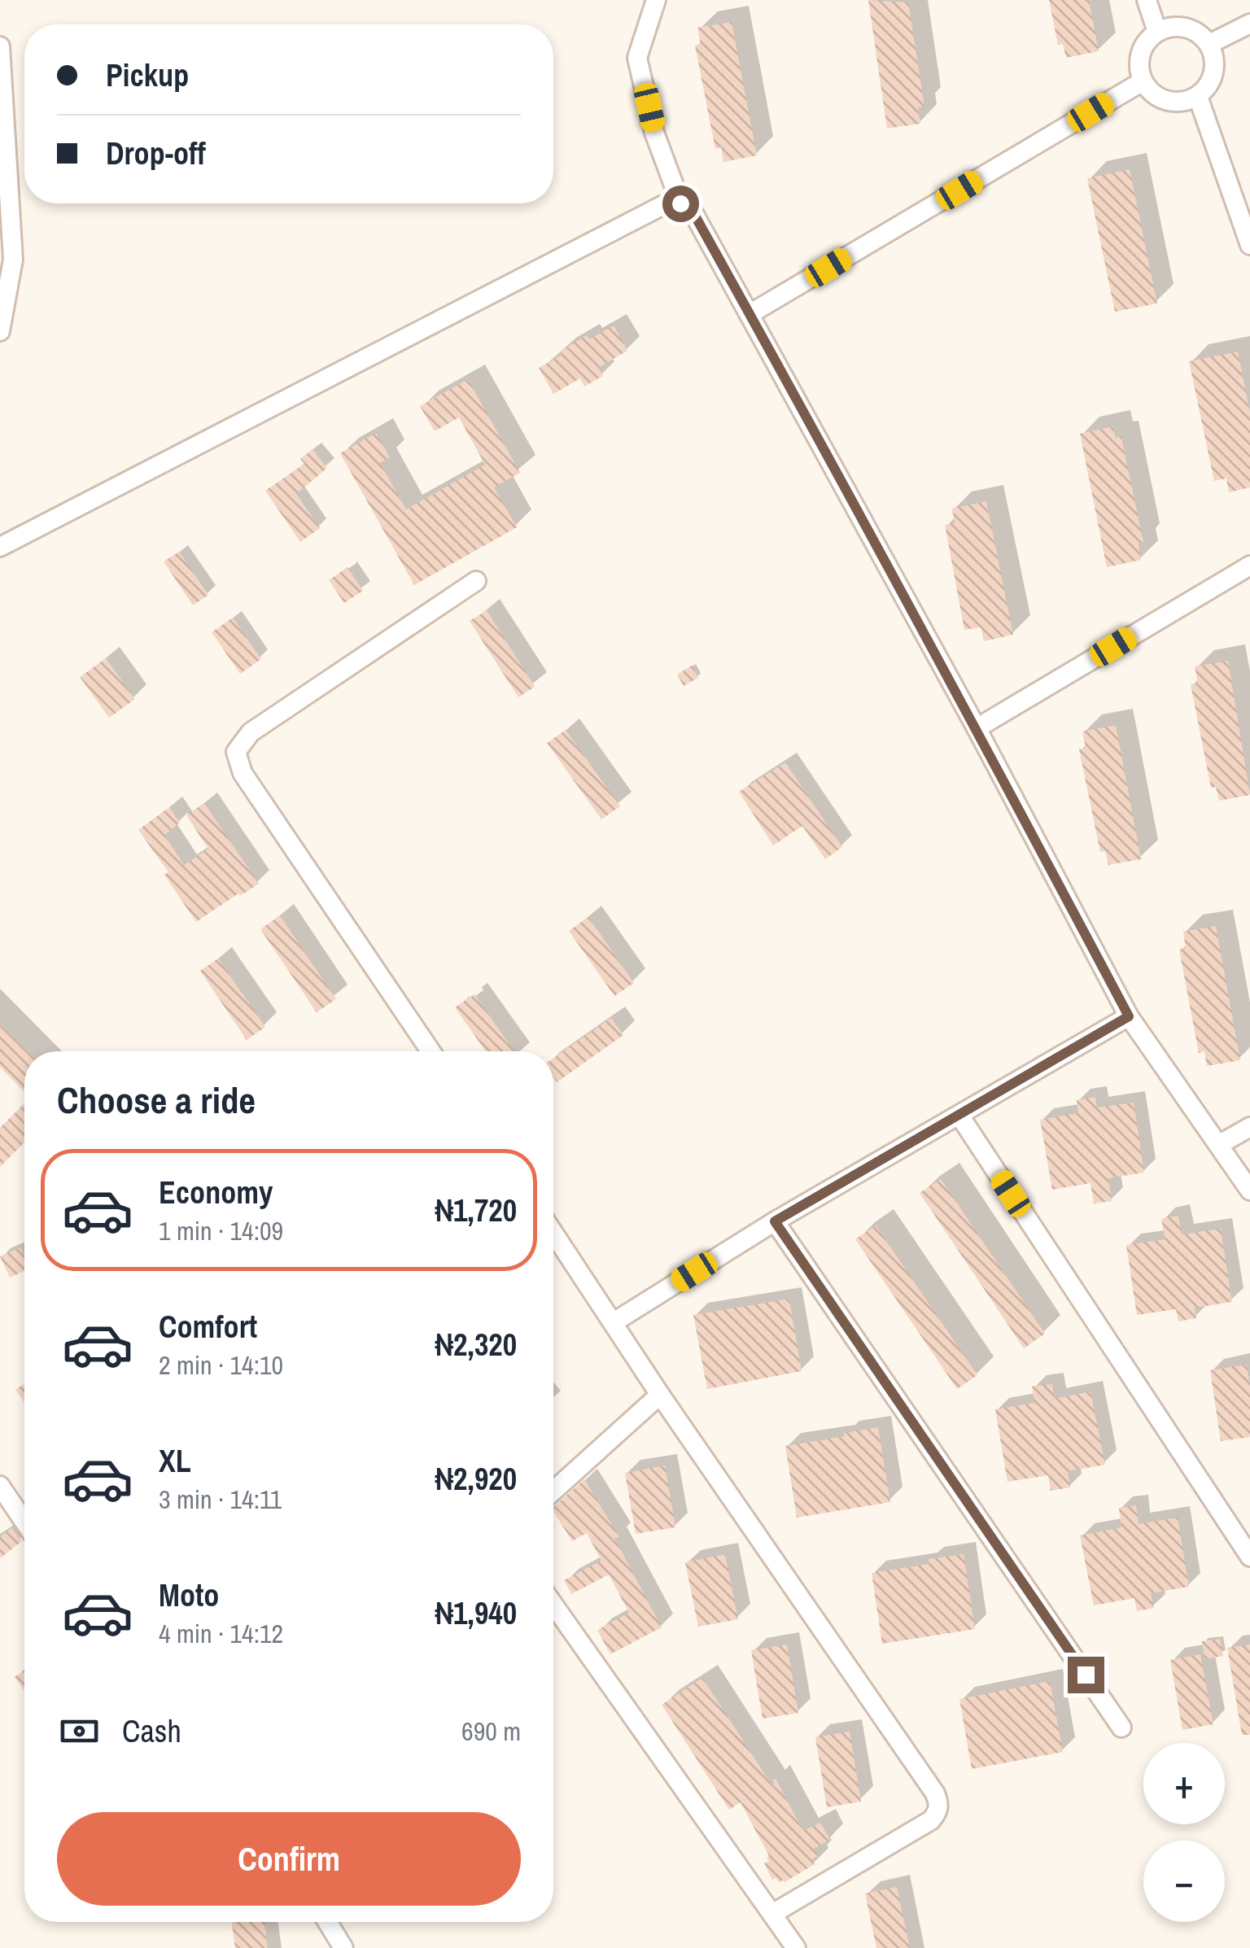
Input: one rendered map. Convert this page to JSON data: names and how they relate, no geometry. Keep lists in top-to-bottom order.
{
  "page": {
    "banner": ["Pickup", "Drop-off"],
    "heading": "Choose a ride",
    "list": [
      {
        "name": "Economy",
        "note": "1 min · 14:09",
        "value": "₦1,720"
      },
      {
        "name": "Comfort",
        "note": "2 min · 14:10",
        "value": "₦2,320"
      },
      {
        "name": "XL",
        "note": "3 min · 14:11",
        "value": "₦2,920"
      },
      {
        "name": "Moto",
        "note": "4 min · 14:12",
        "value": "₦1,940"
      }
    ],
    "pay": ["Cash", "690 m"],
    "map_buttons": ["+", "−"],
    "buttons": "Confirm"
  }
}
